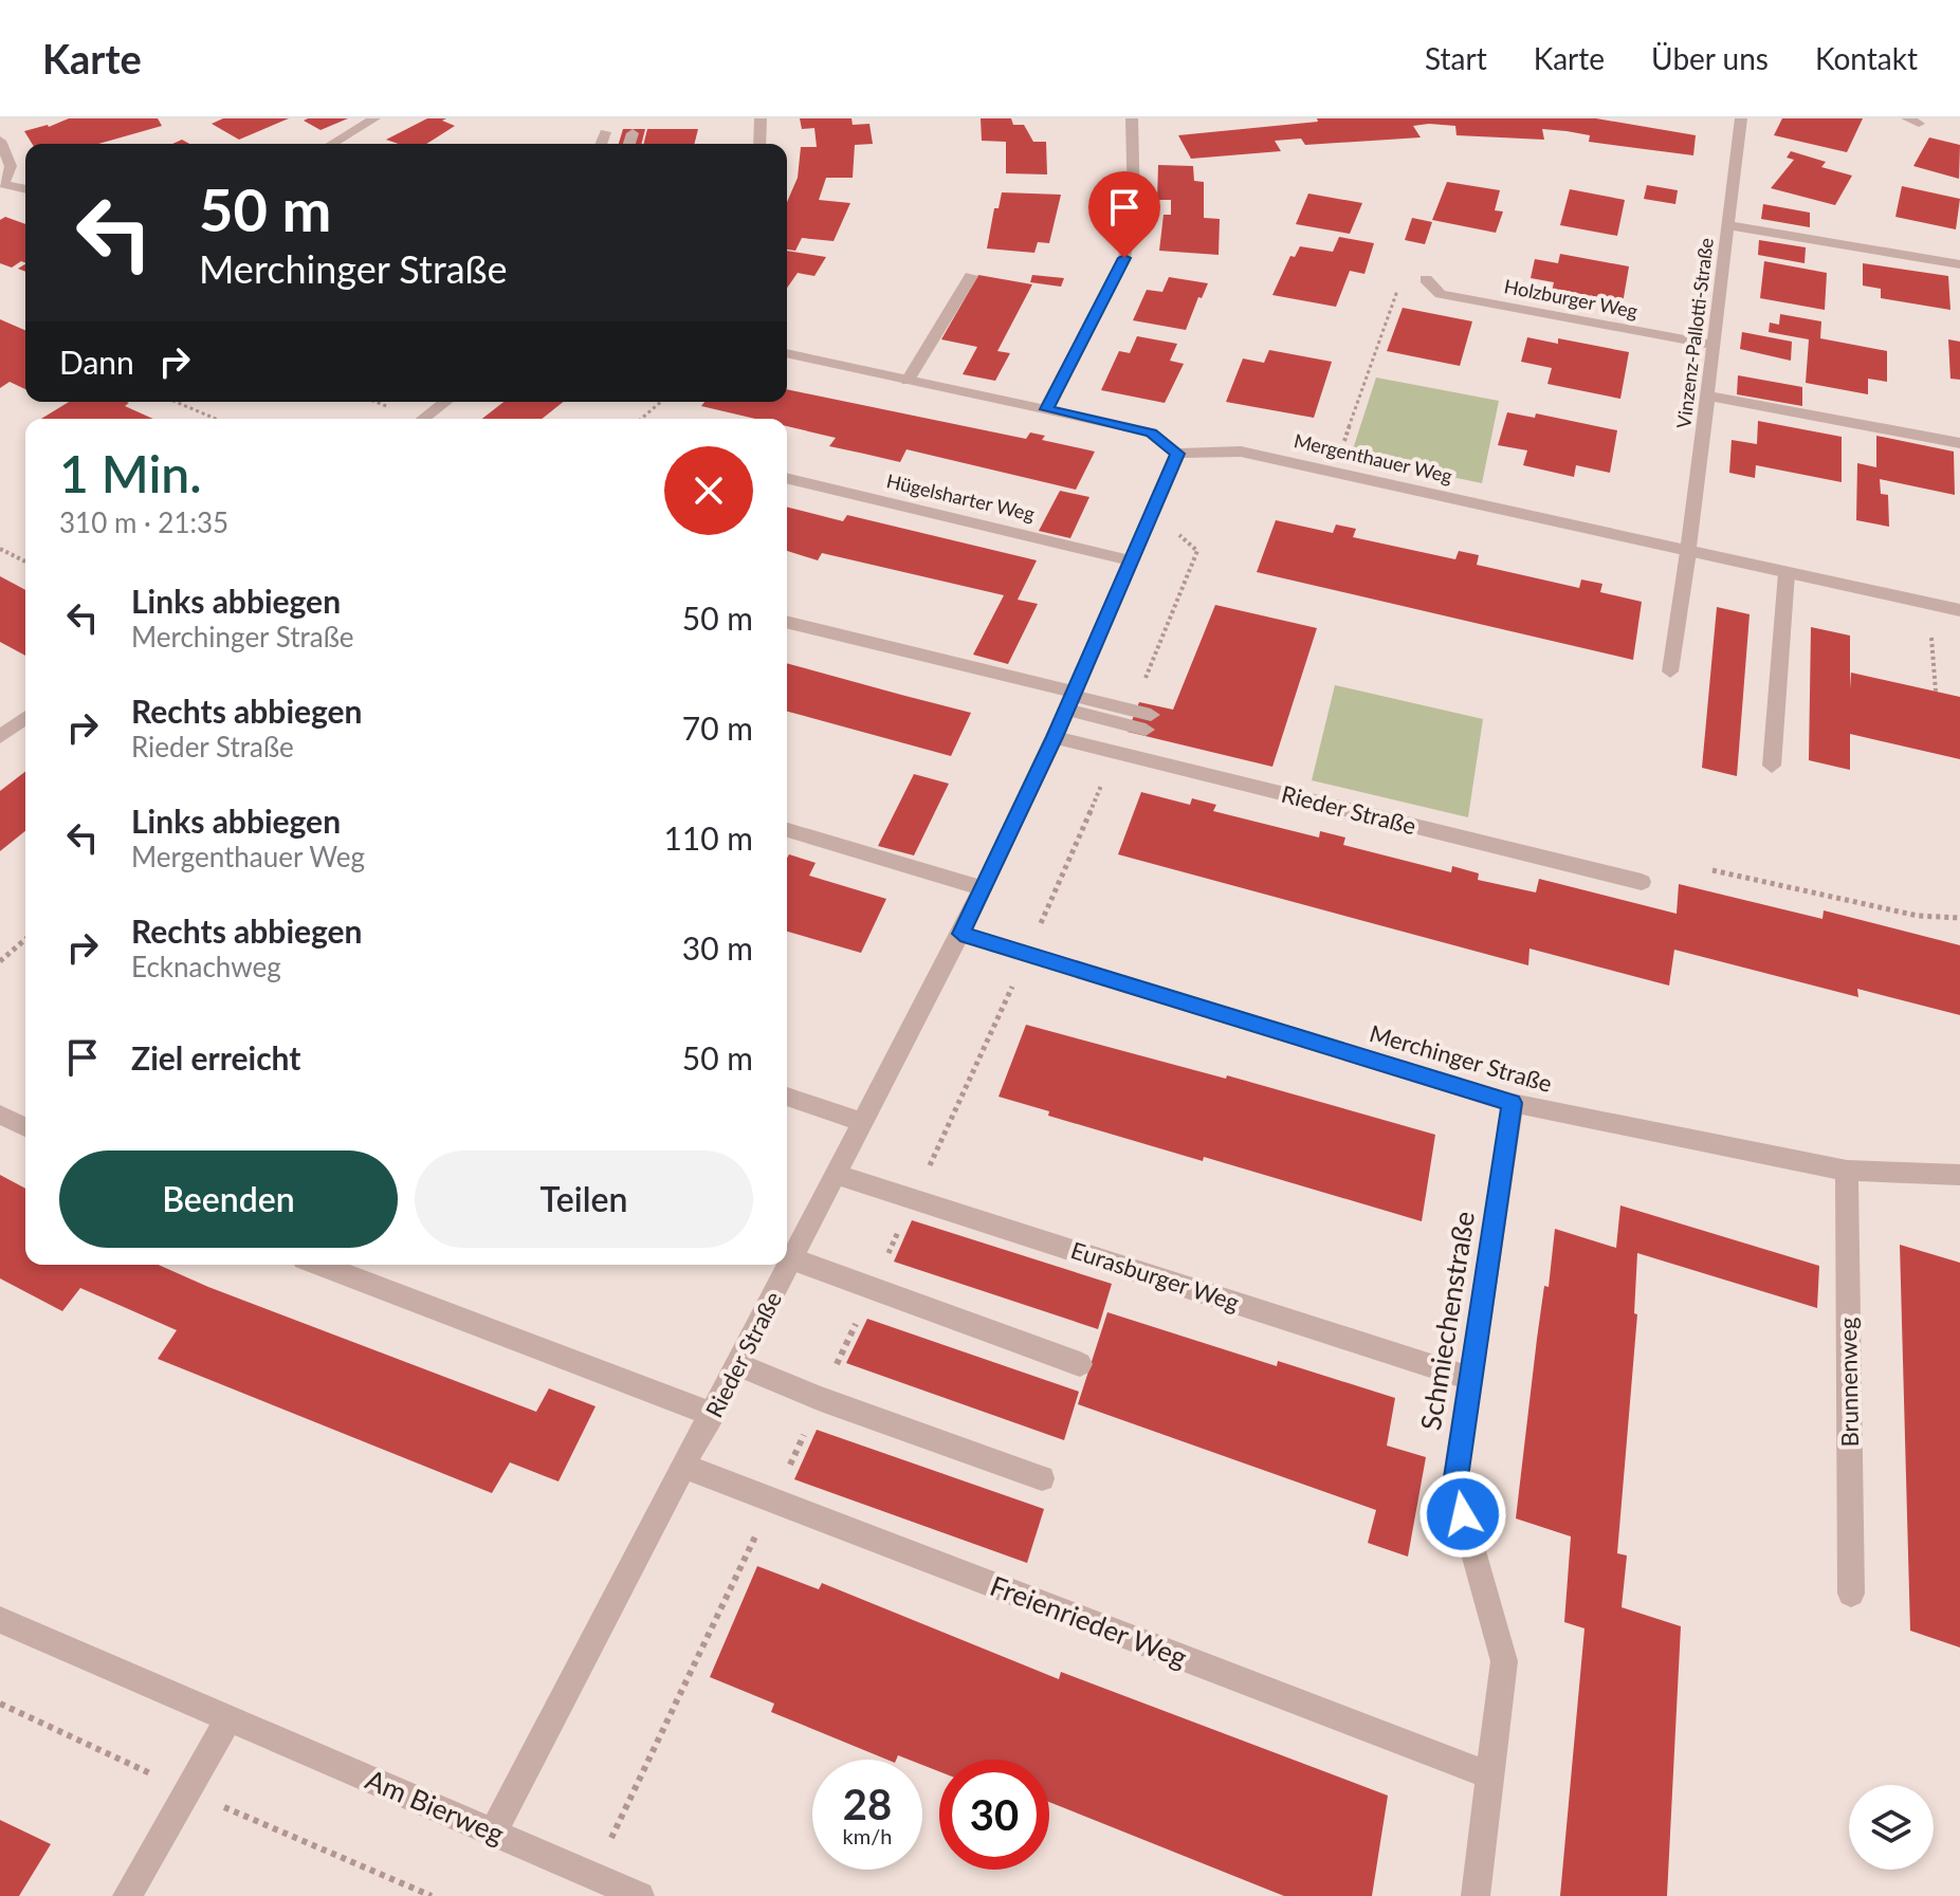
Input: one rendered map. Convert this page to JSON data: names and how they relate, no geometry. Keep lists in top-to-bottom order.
{
  "streets": {
    "street": [
      "Holzburger Weg",
      "Vinzenz-Pallotti-Straße",
      "Mergenthauer Weg",
      "Hügelsharter Weg",
      "Rieder Straße",
      "Merchinger Straße",
      "Eurasburger Weg",
      "Schmiechenstraße",
      "Brunnenweg",
      "Freienrieder Weg",
      "Am Bierweg"
    ]
  },
  "crossings": [
    ["Holzburger Weg", "Vinzenz-Pallotti-Straße"],
    ["Vinzenz-Pallotti-Straße", "Mergenthauer Weg"],
    ["Mergenthauer Weg", "Rieder Straße"],
    ["Hügelsharter Weg", "Rieder Straße"],
    ["Rieder Straße", "Merchinger Straße"],
    ["Rieder Straße", "Eurasburger Weg"],
    ["Rieder Straße", "Freienrieder Weg"],
    ["Rieder Straße", "Am Bierweg"],
    ["Merchinger Straße", "Schmiechenstraße"],
    ["Merchinger Straße", "Brunnenweg"],
    ["Eurasburger Weg", "Schmiechenstraße"],
    ["Schmiechenstraße", "Freienrieder Weg"]
  ],
  "page": {
    "header": "Karte",
    "nav": [
      "Start",
      "Karte",
      "Über uns",
      "Kontakt"
    ],
    "turn": ["50 m", "Merchinger Straße"],
    "then": "Dann",
    "heading": ["1 Min.", "310 m · 21:35"],
    "list": [
      {
        "name": "Links abbiegen",
        "note": "Merchinger Straße",
        "value": "50 m"
      },
      {
        "name": "Rechts abbiegen",
        "note": "Rieder Straße",
        "value": "70 m"
      },
      {
        "name": "Links abbiegen",
        "note": "Mergenthauer Weg",
        "value": "110 m"
      },
      {
        "name": "Rechts abbiegen",
        "note": "Ecknachweg",
        "value": "30 m"
      },
      {
        "name": "Ziel erreicht",
        "value": "50 m"
      }
    ],
    "buttons": ["Beenden", "Teilen"],
    "speed": "28 km/h",
    "limit": "30"
  }
}
